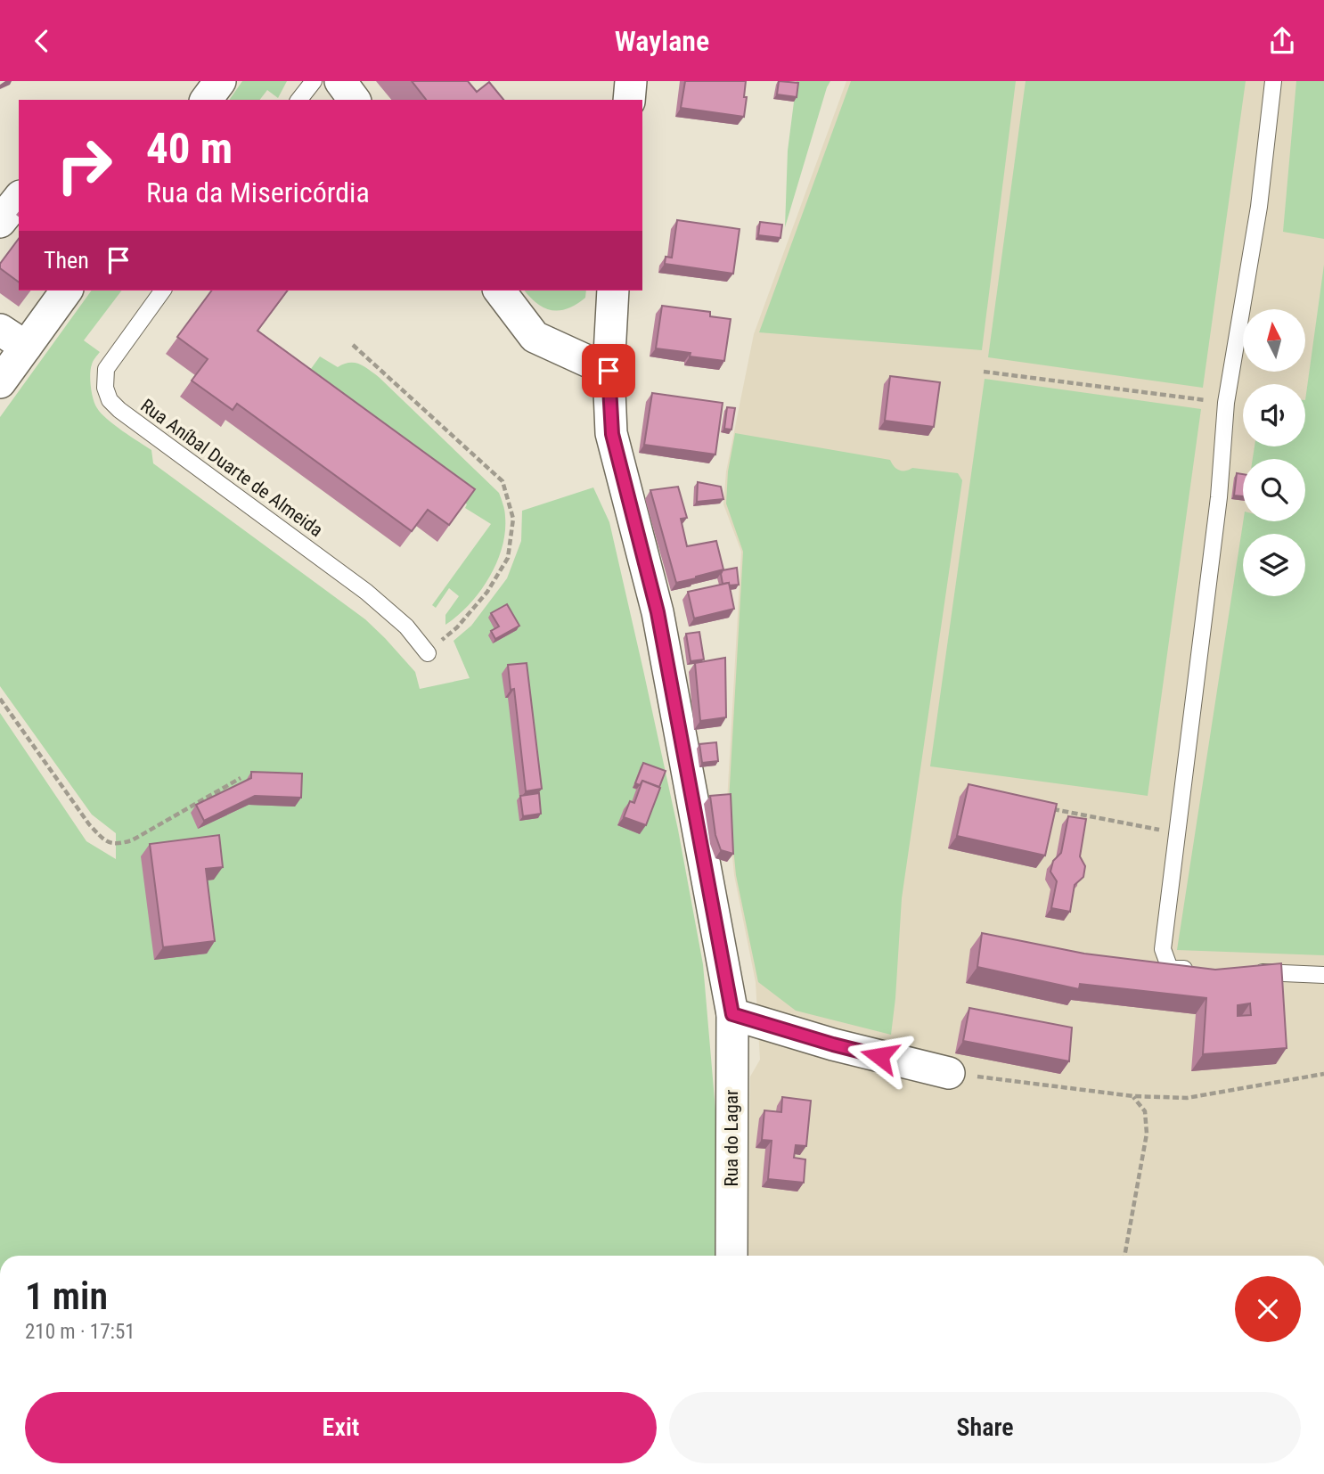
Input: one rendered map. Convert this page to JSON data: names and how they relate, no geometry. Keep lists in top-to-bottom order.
{
  "streets": {
    "street": ["Rua do Lagar"],
    "lane": ["Rua Aníbal Duarte de Almeida"]
  },
  "north": "top",
  "page": {
    "header": "Waylane",
    "turn": ["40 m", "Rua da Misericórdia"],
    "then": "Then",
    "heading": ["1 min", "210 m · 17:51"],
    "buttons": ["Exit", "Share"]
  }
}
